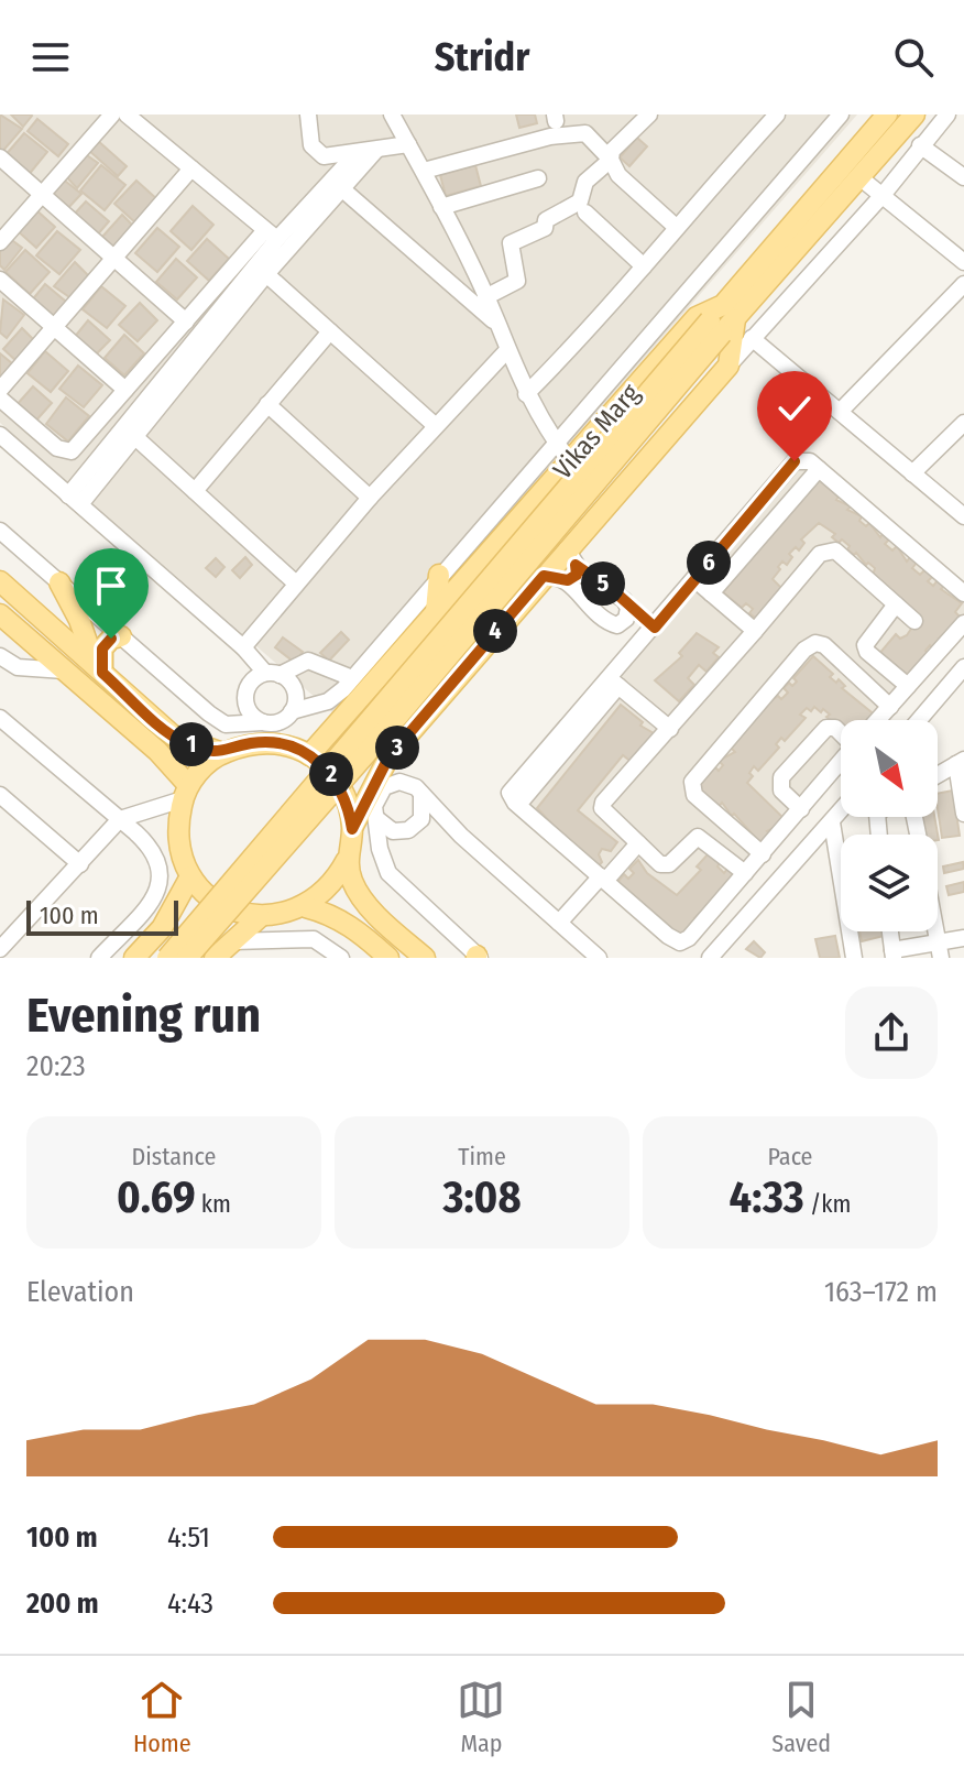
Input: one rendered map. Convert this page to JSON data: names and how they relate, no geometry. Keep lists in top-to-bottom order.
{
  "streets": {
    "main road": ["Vikas Marg"]
  },
  "scale_bar": "100 m",
  "north": "bottom right",
  "page": {
    "header": "Stridr",
    "pins": [
      "6",
      "5",
      "4",
      "1",
      "3",
      "2"
    ],
    "scale": "100 m",
    "heading": ["Evening run", "20:23"],
    "stats": [
      ["Distance", "0.69 km"],
      ["Time", "3:08"],
      ["Pace", "4:33 /km"]
    ],
    "chart": ["Elevation", "163–172 m"],
    "list": [
      {
        "name": "100 m",
        "note": "4:51"
      },
      {
        "name": "200 m",
        "note": "4:43"
      }
    ],
    "tabs": ["Home", "Map", "Saved"]
  }
}
